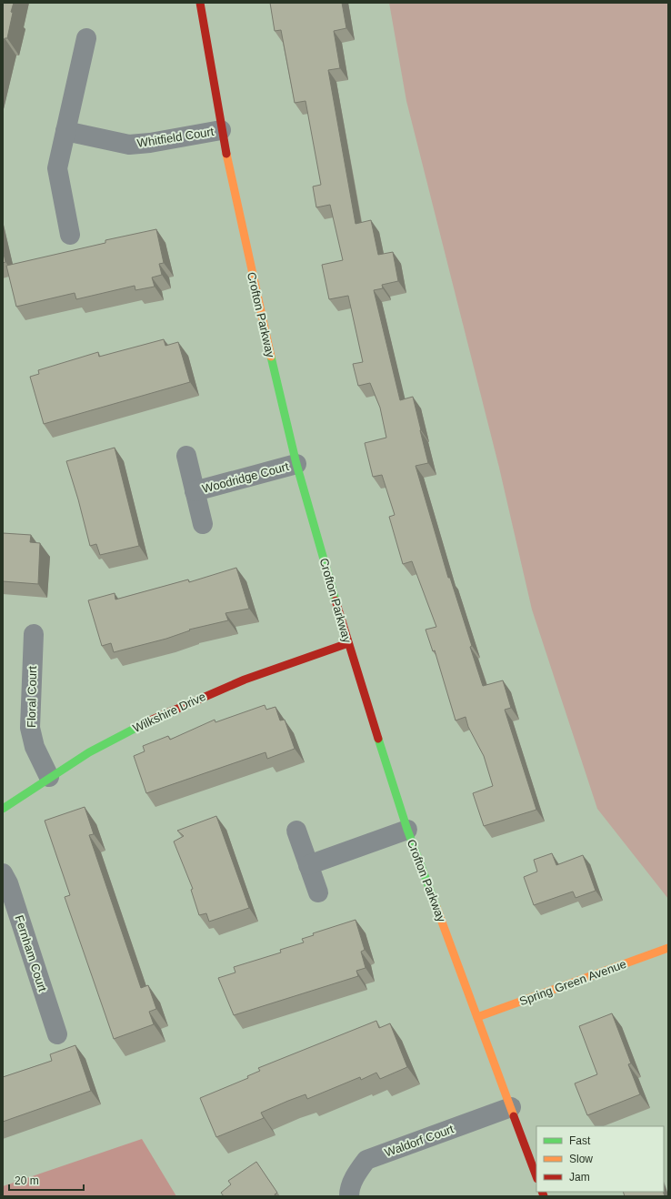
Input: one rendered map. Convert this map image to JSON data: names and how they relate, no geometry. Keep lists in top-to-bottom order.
{
  "streets": {
    "street": [
      "Whitfield Court",
      "Crofton Parkway",
      "Woodridge Court",
      "Floral Court",
      "Wilkshire Drive",
      "Fernham Court",
      "Spring Green Avenue",
      "Waldorf Court"
    ]
  },
  "crossings": [
    ["Whitfield Court", "Crofton Parkway"],
    ["Crofton Parkway", "Woodridge Court"],
    ["Crofton Parkway", "Wilkshire Drive"],
    ["Crofton Parkway", "Spring Green Avenue"],
    ["Crofton Parkway", "Waldorf Court"],
    ["Floral Court", "Wilkshire Drive"]
  ],
  "legend": ["Fast", "Slow", "Jam"],
  "scale_bar": "20 m"
}
